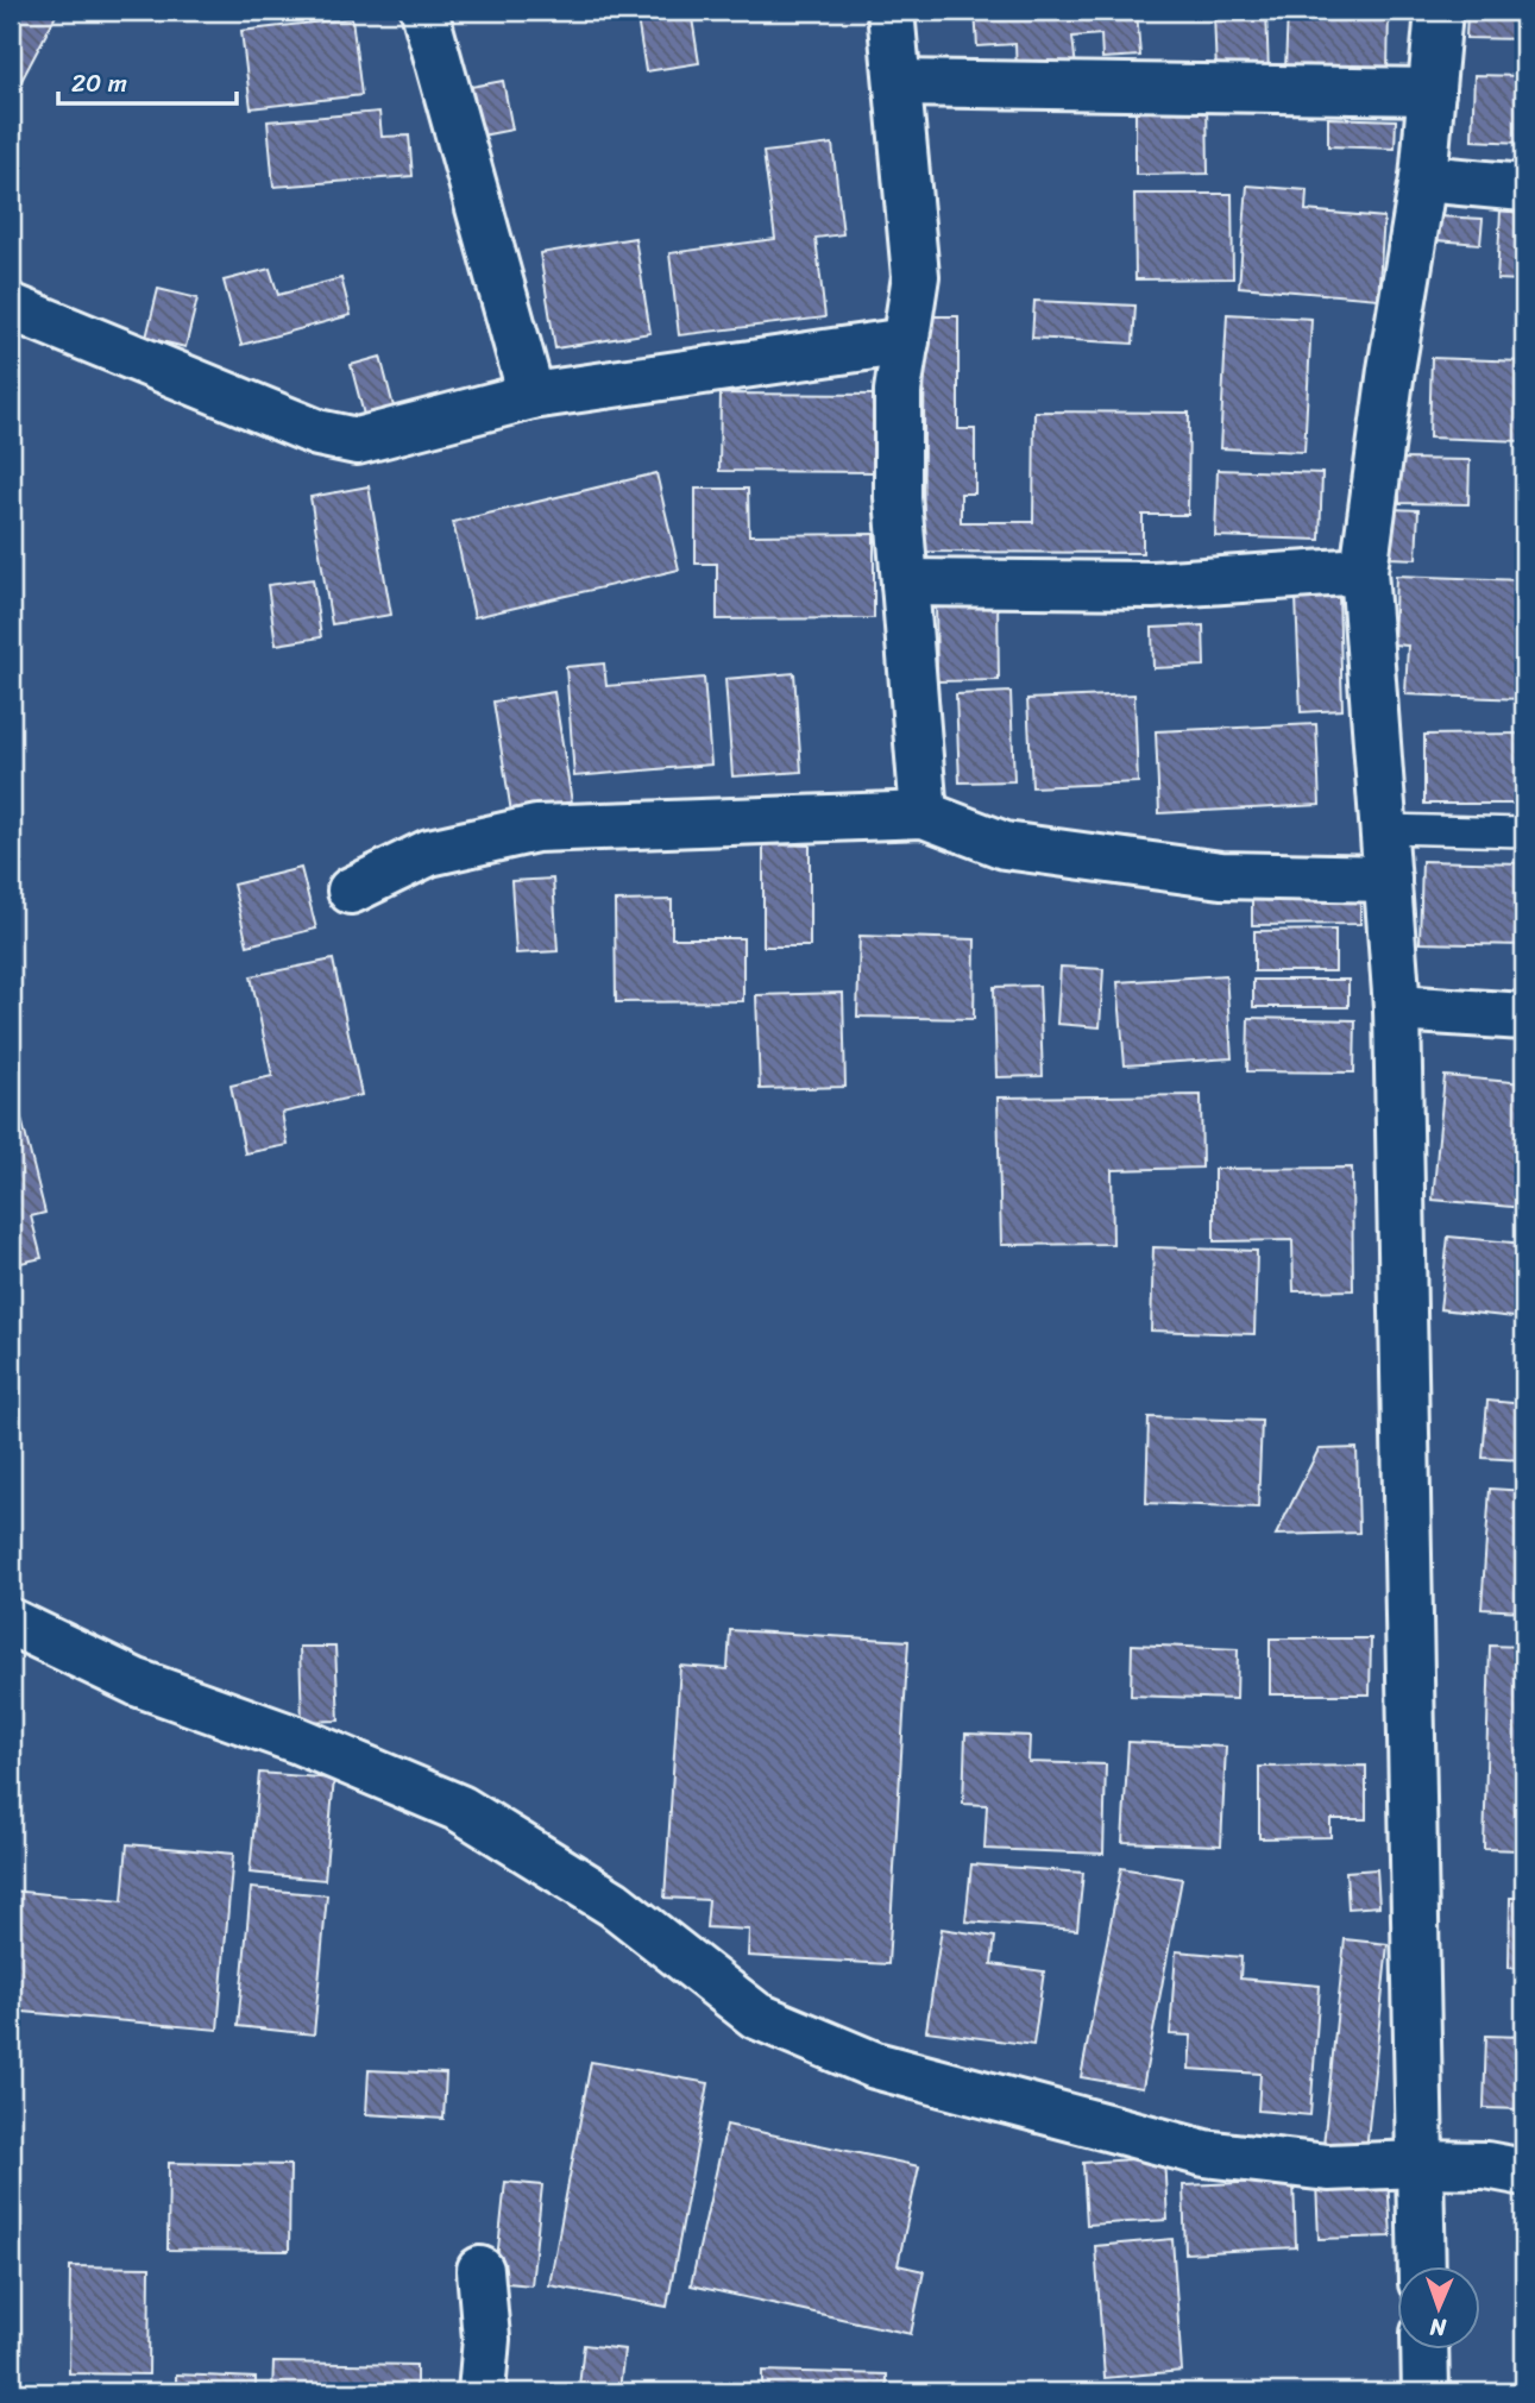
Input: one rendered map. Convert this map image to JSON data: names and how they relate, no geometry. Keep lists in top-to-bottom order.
{
  "scale_bar": "20 m",
  "north": "bottom"
}
